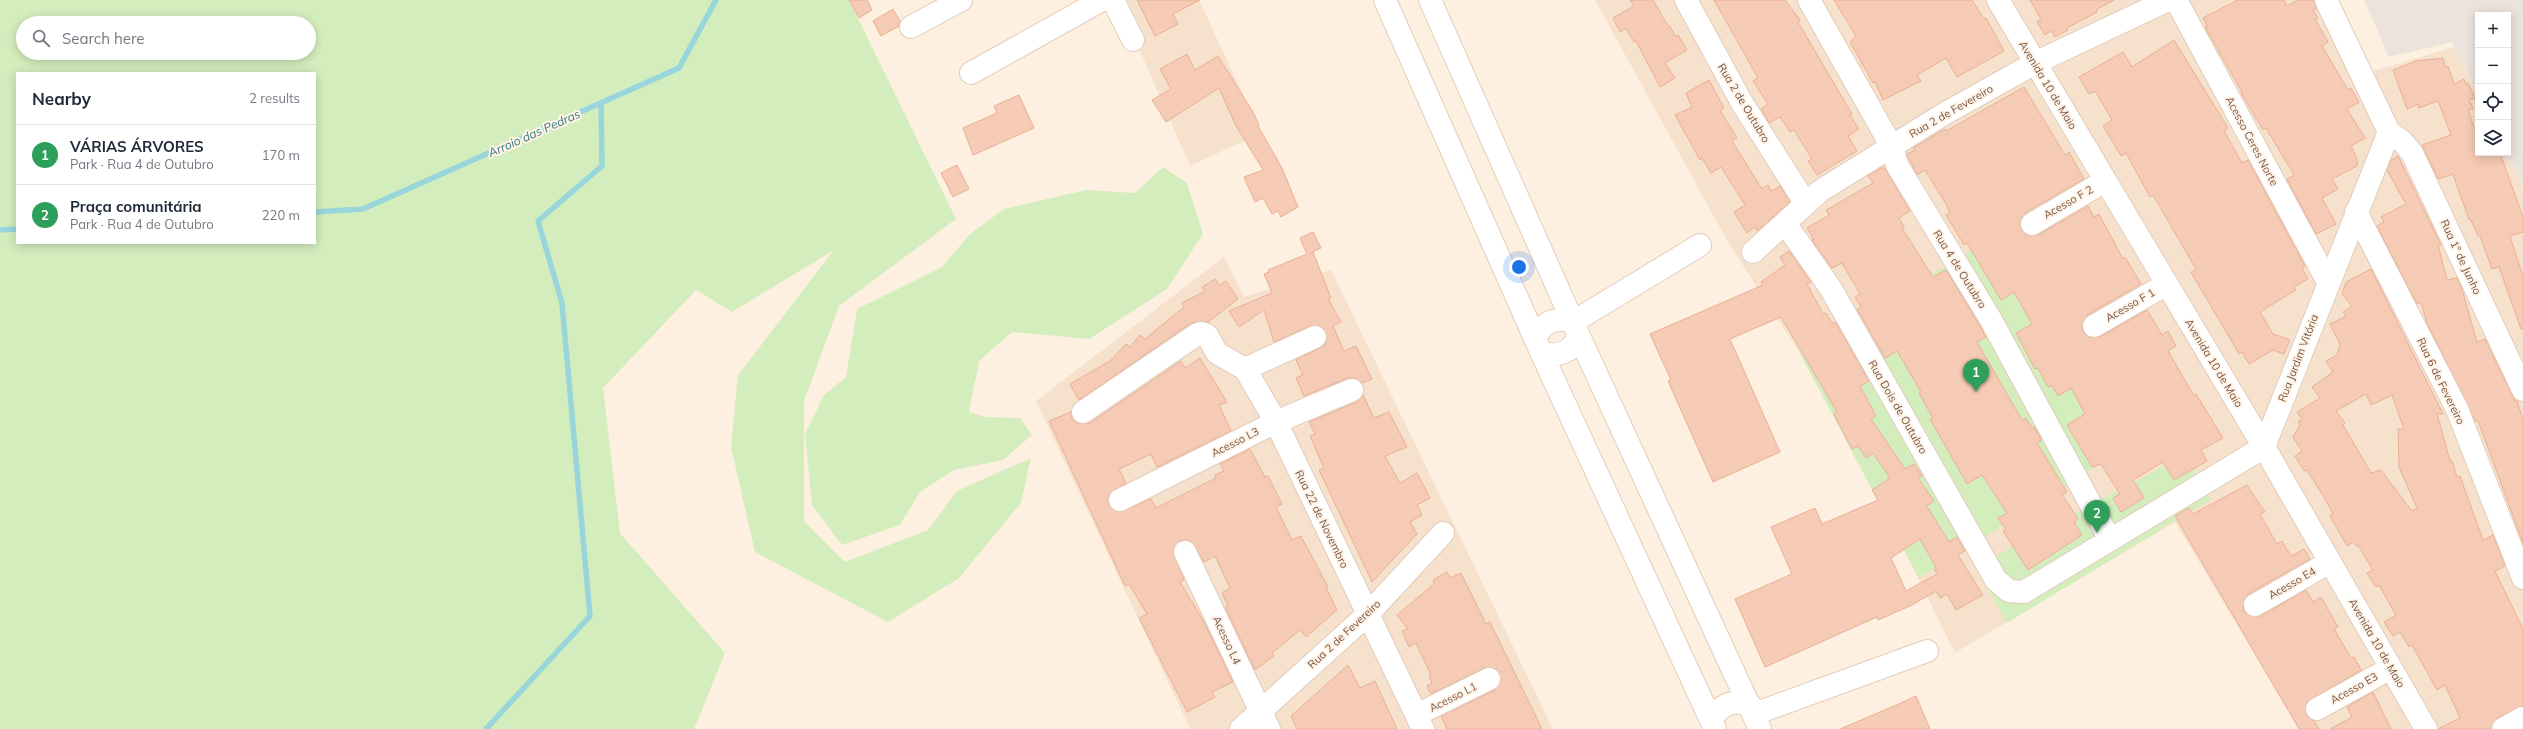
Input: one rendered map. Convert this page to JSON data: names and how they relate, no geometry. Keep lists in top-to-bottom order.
{
  "streets": {
    "street": [
      "Avenida 10 de Maio",
      "Rua 2 de Outubro",
      "Rua 2 de Fevereiro",
      "Acesso Ceres Norte",
      "Acesso F 2",
      "Rua 1º de Junho",
      "Rua 4 de Outubro",
      "Acesso F 1",
      "Rua Jardim Vitória",
      "Rua 6 de Fevereiro",
      "Rua Dois de Outubro",
      "Acesso L3",
      "Rua 22 de Novembro",
      "Acesso E4",
      "Acesso L4",
      "Acesso E3",
      "Acesso L1"
    ]
  },
  "crossings": [
    ["Avenida 10 de Maio", "Rua 2 de Fevereiro"],
    ["Avenida 10 de Maio", "Acesso F 2"],
    ["Avenida 10 de Maio", "Acesso F 1"],
    ["Avenida 10 de Maio", "Rua Jardim Vitória"],
    ["Avenida 10 de Maio", "Acesso E4"],
    ["Avenida 10 de Maio", "Acesso E3"],
    ["Rua 2 de Outubro", "Rua 2 de Fevereiro"],
    ["Rua 2 de Fevereiro", "Rua 4 de Outubro"],
    ["Rua 2 de Fevereiro", "Rua Dois de Outubro"],
    ["Rua 2 de Fevereiro", "Rua 22 de Novembro"],
    ["Rua 2 de Fevereiro", "Acesso L4"],
    ["Acesso Ceres Norte", "Rua Jardim Vitória"],
    ["Rua 1º de Junho", "Rua Jardim Vitória"],
    ["Rua 4 de Outubro", "Rua Dois de Outubro"],
    ["Rua Jardim Vitória", "Rua 6 de Fevereiro"],
    ["Acesso L3", "Rua 22 de Novembro"],
    ["Rua 22 de Novembro", "Acesso L1"]
  ],
  "water": ["Arroio das Pedras"],
  "page": {
    "map_buttons": ["+", "−"],
    "search": "Search here",
    "heading": ["Nearby", "2 results"],
    "list": [
      {
        "mark": "1",
        "name": "VÁRIAS ÁRVORES",
        "note": "Park · Rua 4 de Outubro",
        "value": "170 m"
      },
      {
        "mark": "2",
        "name": "Praça comunitária",
        "note": "Park · Rua 4 de Outubro",
        "value": "220 m"
      }
    ],
    "pins": ["1", "2"]
  }
}
